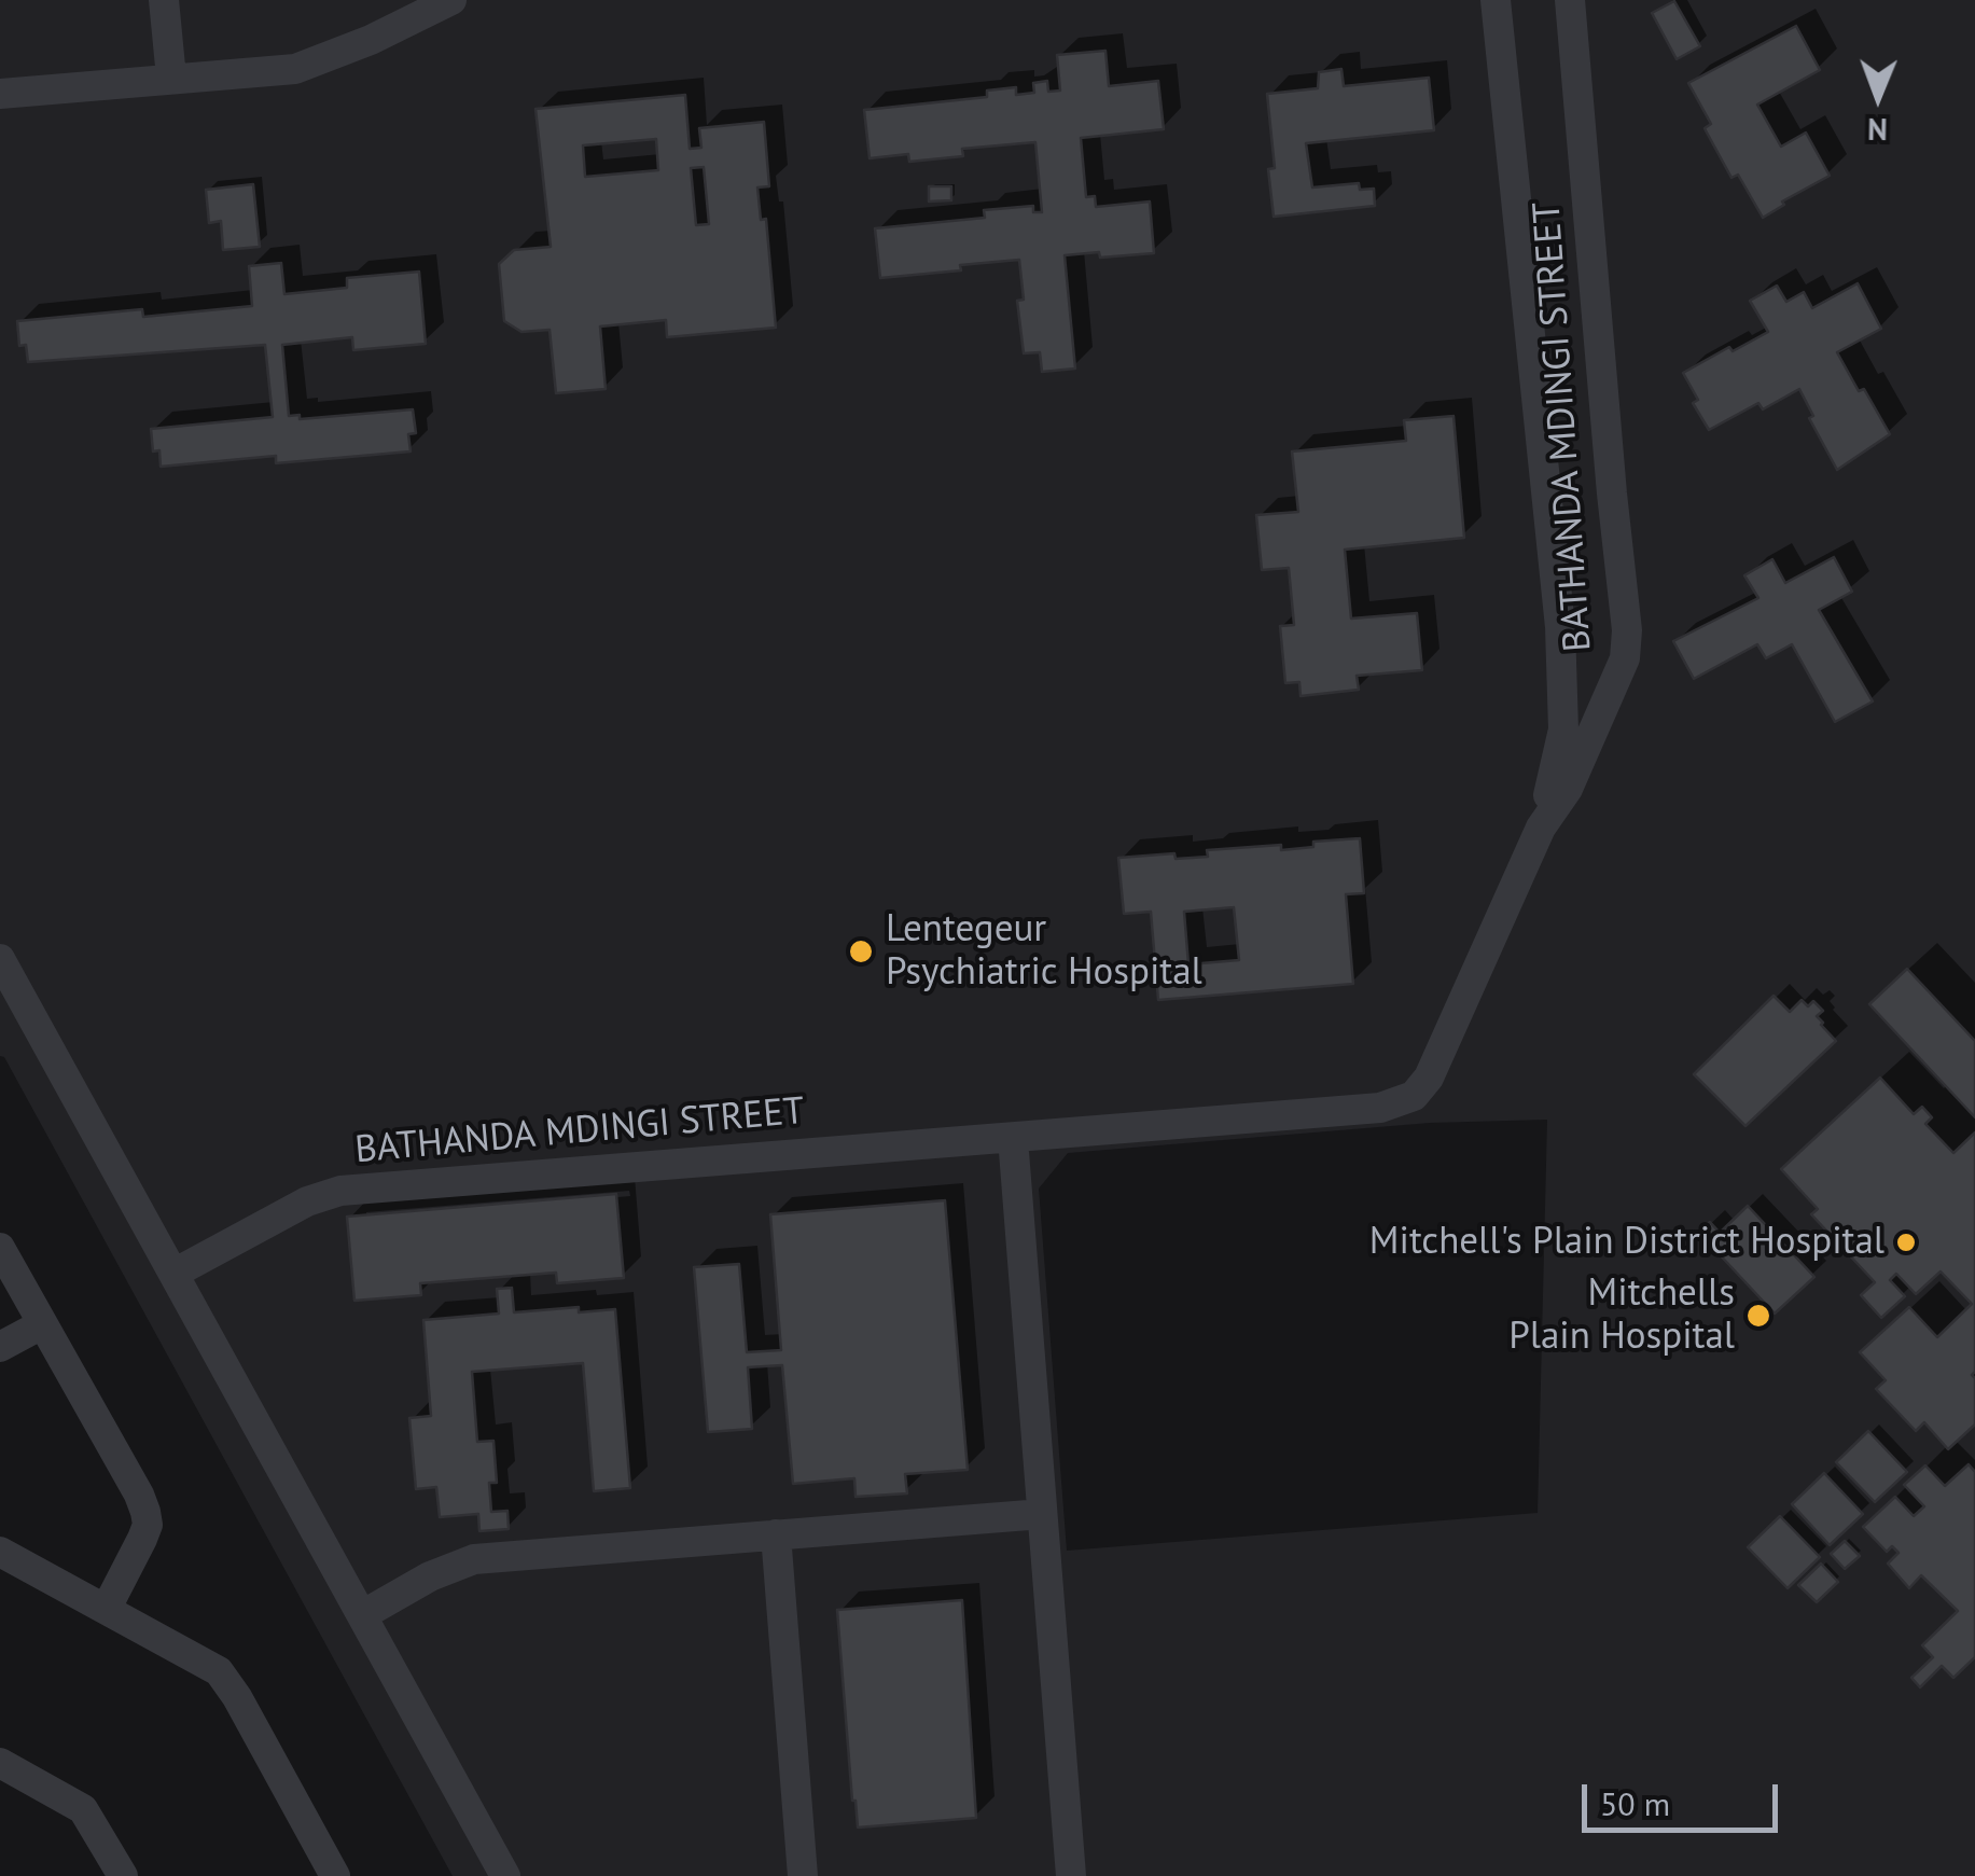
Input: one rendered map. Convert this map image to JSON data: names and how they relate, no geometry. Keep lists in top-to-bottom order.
{
  "streets": {
    "street": ["BATHANDA MDINGI STREET"]
  },
  "places": ["Lentegeur Psychiatric Hospital", "Mitchell's Plain District Hospital", "Mitchells Plain Hospital"],
  "scale_bar": "50 m",
  "north": "bottom"
}
